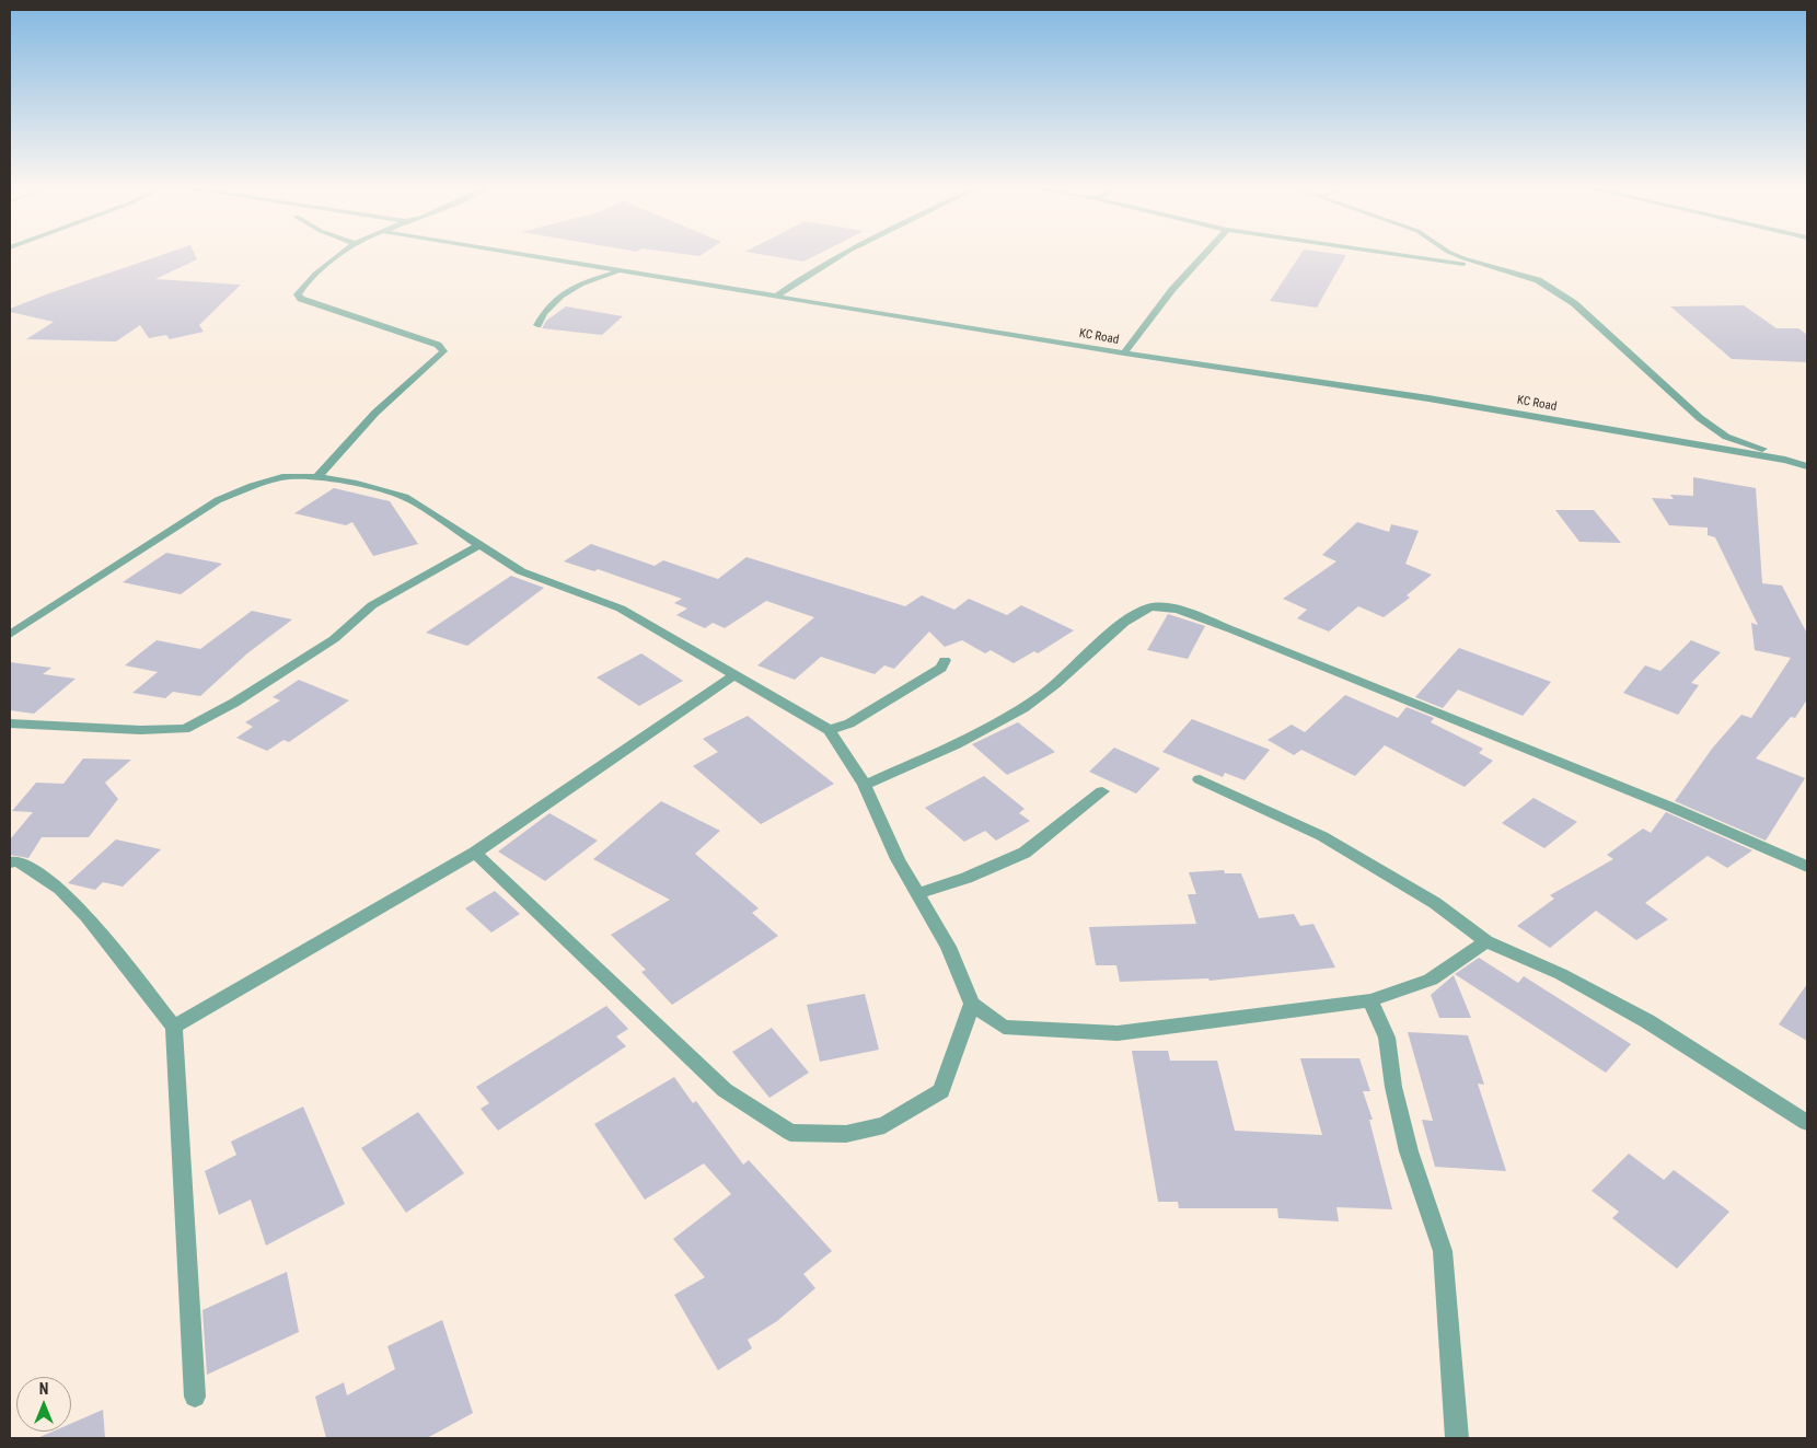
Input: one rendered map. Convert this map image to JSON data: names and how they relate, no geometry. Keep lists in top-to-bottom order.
{
  "streets": {
    "street": ["KC Road"]
  },
  "north": "top"
}
